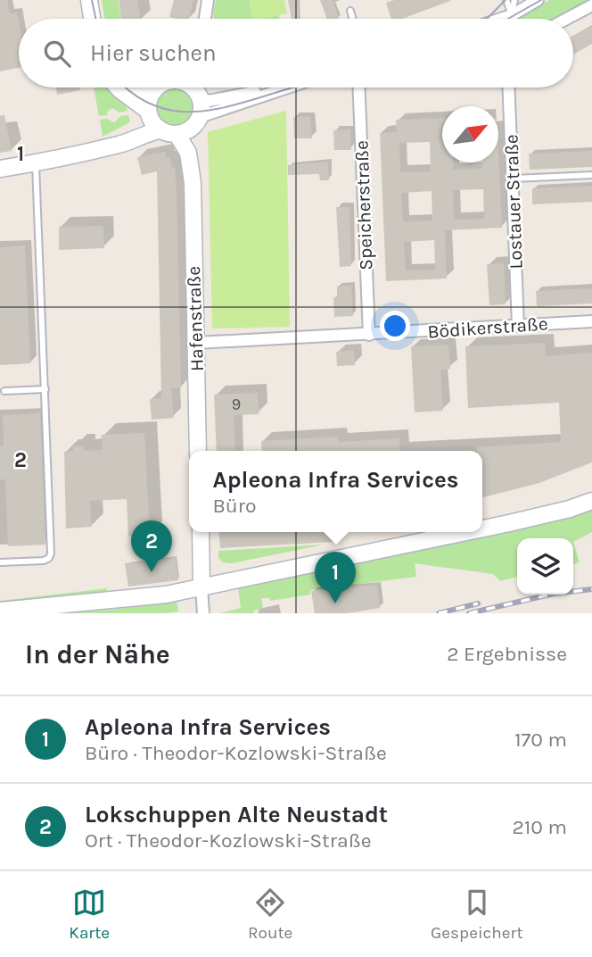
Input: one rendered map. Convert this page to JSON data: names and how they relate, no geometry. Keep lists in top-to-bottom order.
{
  "streets": {
    "street": [
      "Lostauer Straße",
      "Speicherstraße",
      "Hafenstraße",
      "Bödikerstraße"
    ]
  },
  "crossings": [
    ["Lostauer Straße", "Bödikerstraße"],
    ["Speicherstraße", "Bödikerstraße"],
    ["Hafenstraße", "Bödikerstraße"]
  ],
  "house_numbers": ["9"],
  "north": "top right",
  "page": {
    "search": "Hier suchen",
    "popup": ["Apleona Infra Services", "Büro"],
    "pins": ["2", "1"],
    "heading": ["In der Nähe", "2 Ergebnisse"],
    "list": [
      {
        "mark": "1",
        "name": "Apleona Infra Services",
        "note": "Büro · Theodor-Kozlowski-Straße",
        "value": "170 m"
      },
      {
        "mark": "2",
        "name": "Lokschuppen Alte Neustadt",
        "note": "Ort · Theodor-Kozlowski-Straße",
        "value": "210 m"
      }
    ],
    "nav": ["Karte", "Route", "Gespeichert"]
  },
  "grid": {
    "rows": ["1", "2"]
  }
}
